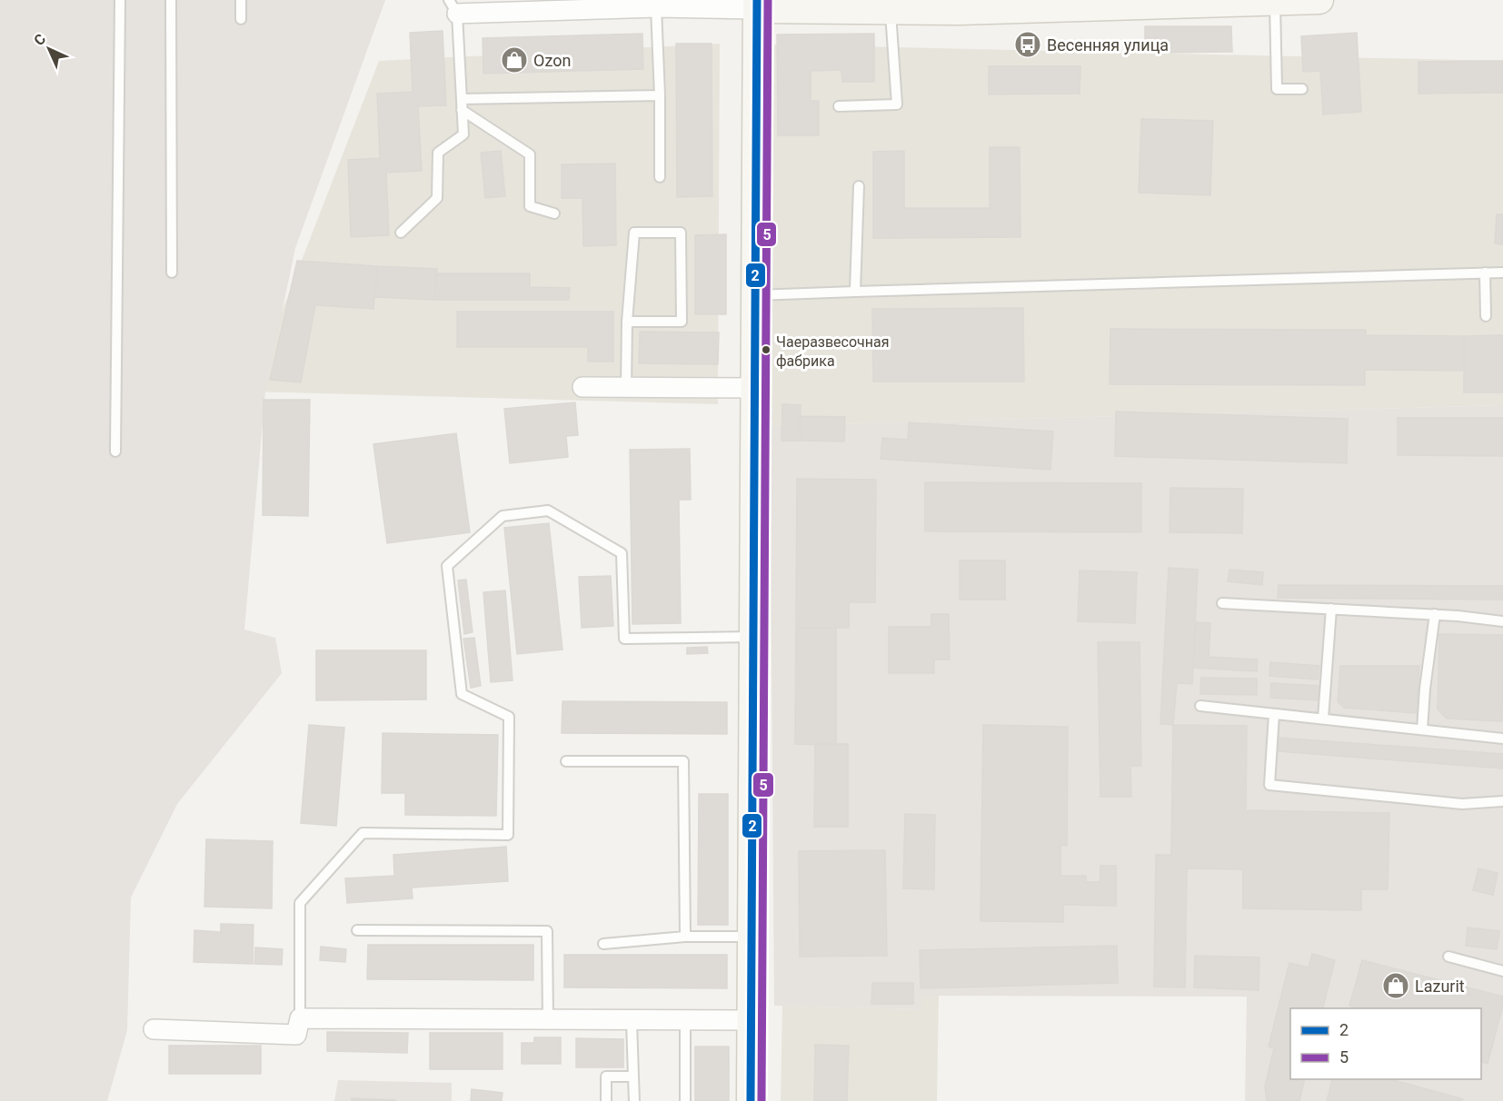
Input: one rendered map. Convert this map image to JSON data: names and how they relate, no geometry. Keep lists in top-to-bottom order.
{
  "places": {
    "bus stop": ["Весенняя улица"],
    "shop": ["Ozon", "Lazurit"],
    "other": ["Чаеразвесочная фабрика"]
  },
  "lines": ["transit line 2", "transit line 5"],
  "legend": ["2", "5"],
  "north": "top left"
}
